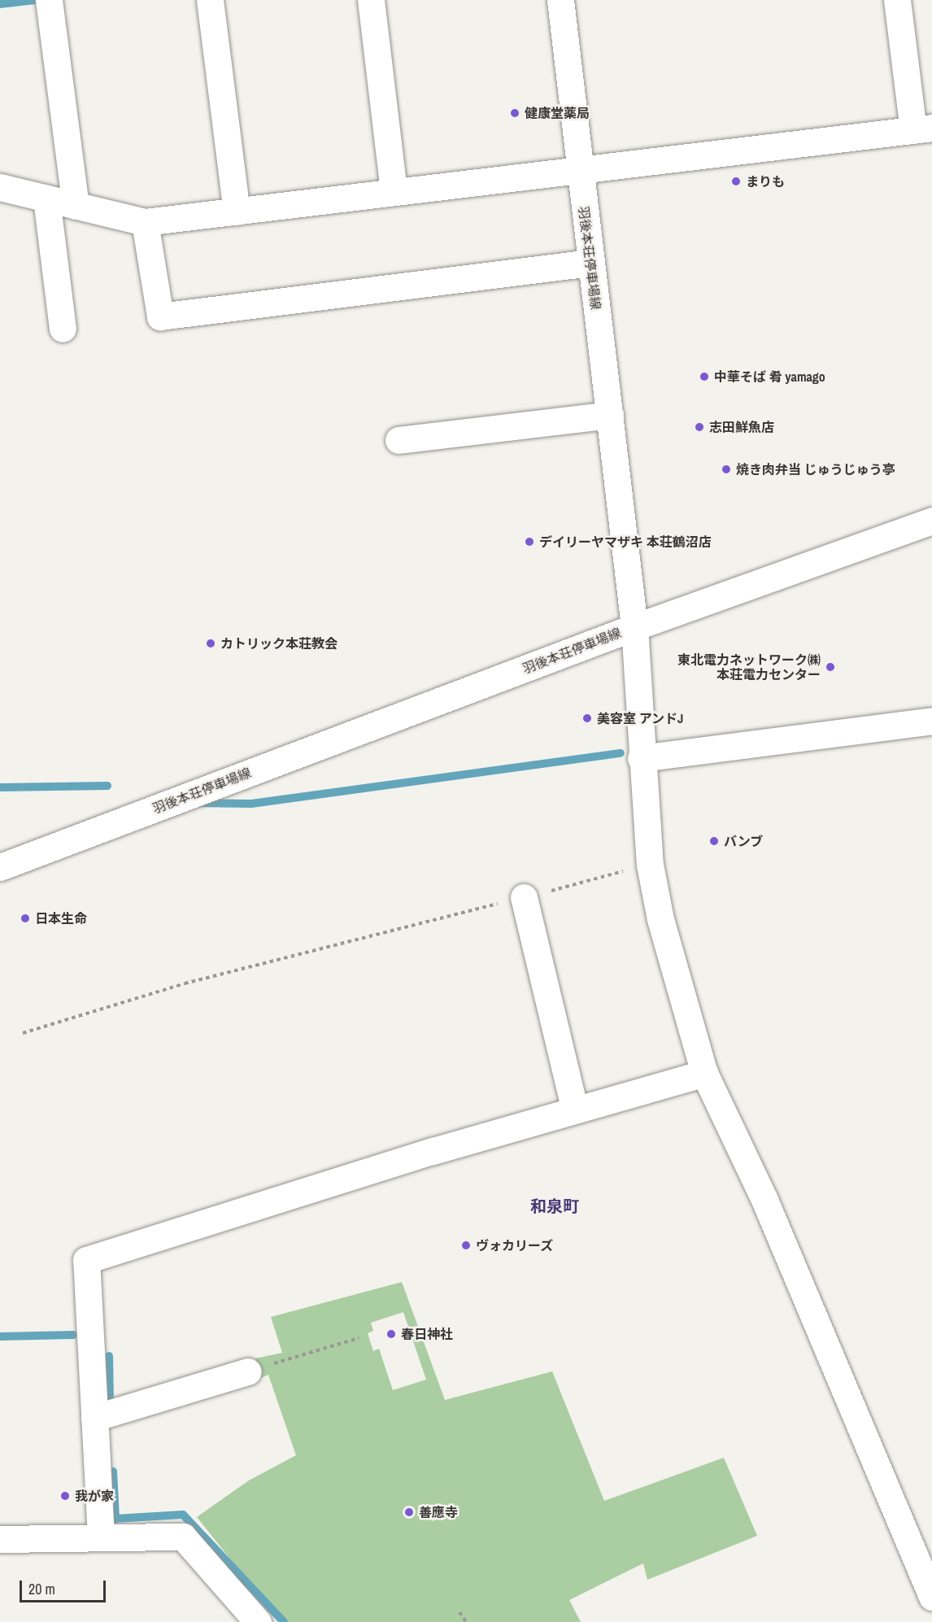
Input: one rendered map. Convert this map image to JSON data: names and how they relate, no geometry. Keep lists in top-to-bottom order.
{
  "streets": {
    "street": ["羽後本荘停車場線"]
  },
  "districts": ["和泉町"],
  "places": [
    "健康堂薬局",
    "まりも",
    "中華そば 肴 yamago",
    "志田鮮魚店",
    "焼き肉弁当 じゅうじゅう亭",
    "デイリーヤマザキ 本荘鶴沼店",
    "カトリック本荘教会",
    "東北電力ネットワーク㈱ 本荘電力センター",
    "美容室 アンドJ",
    "バンブ",
    "日本生命",
    "ヴォカリーズ",
    "春日神社",
    "我が家",
    "善應寺"
  ],
  "scale_bar": "20 m"
}
